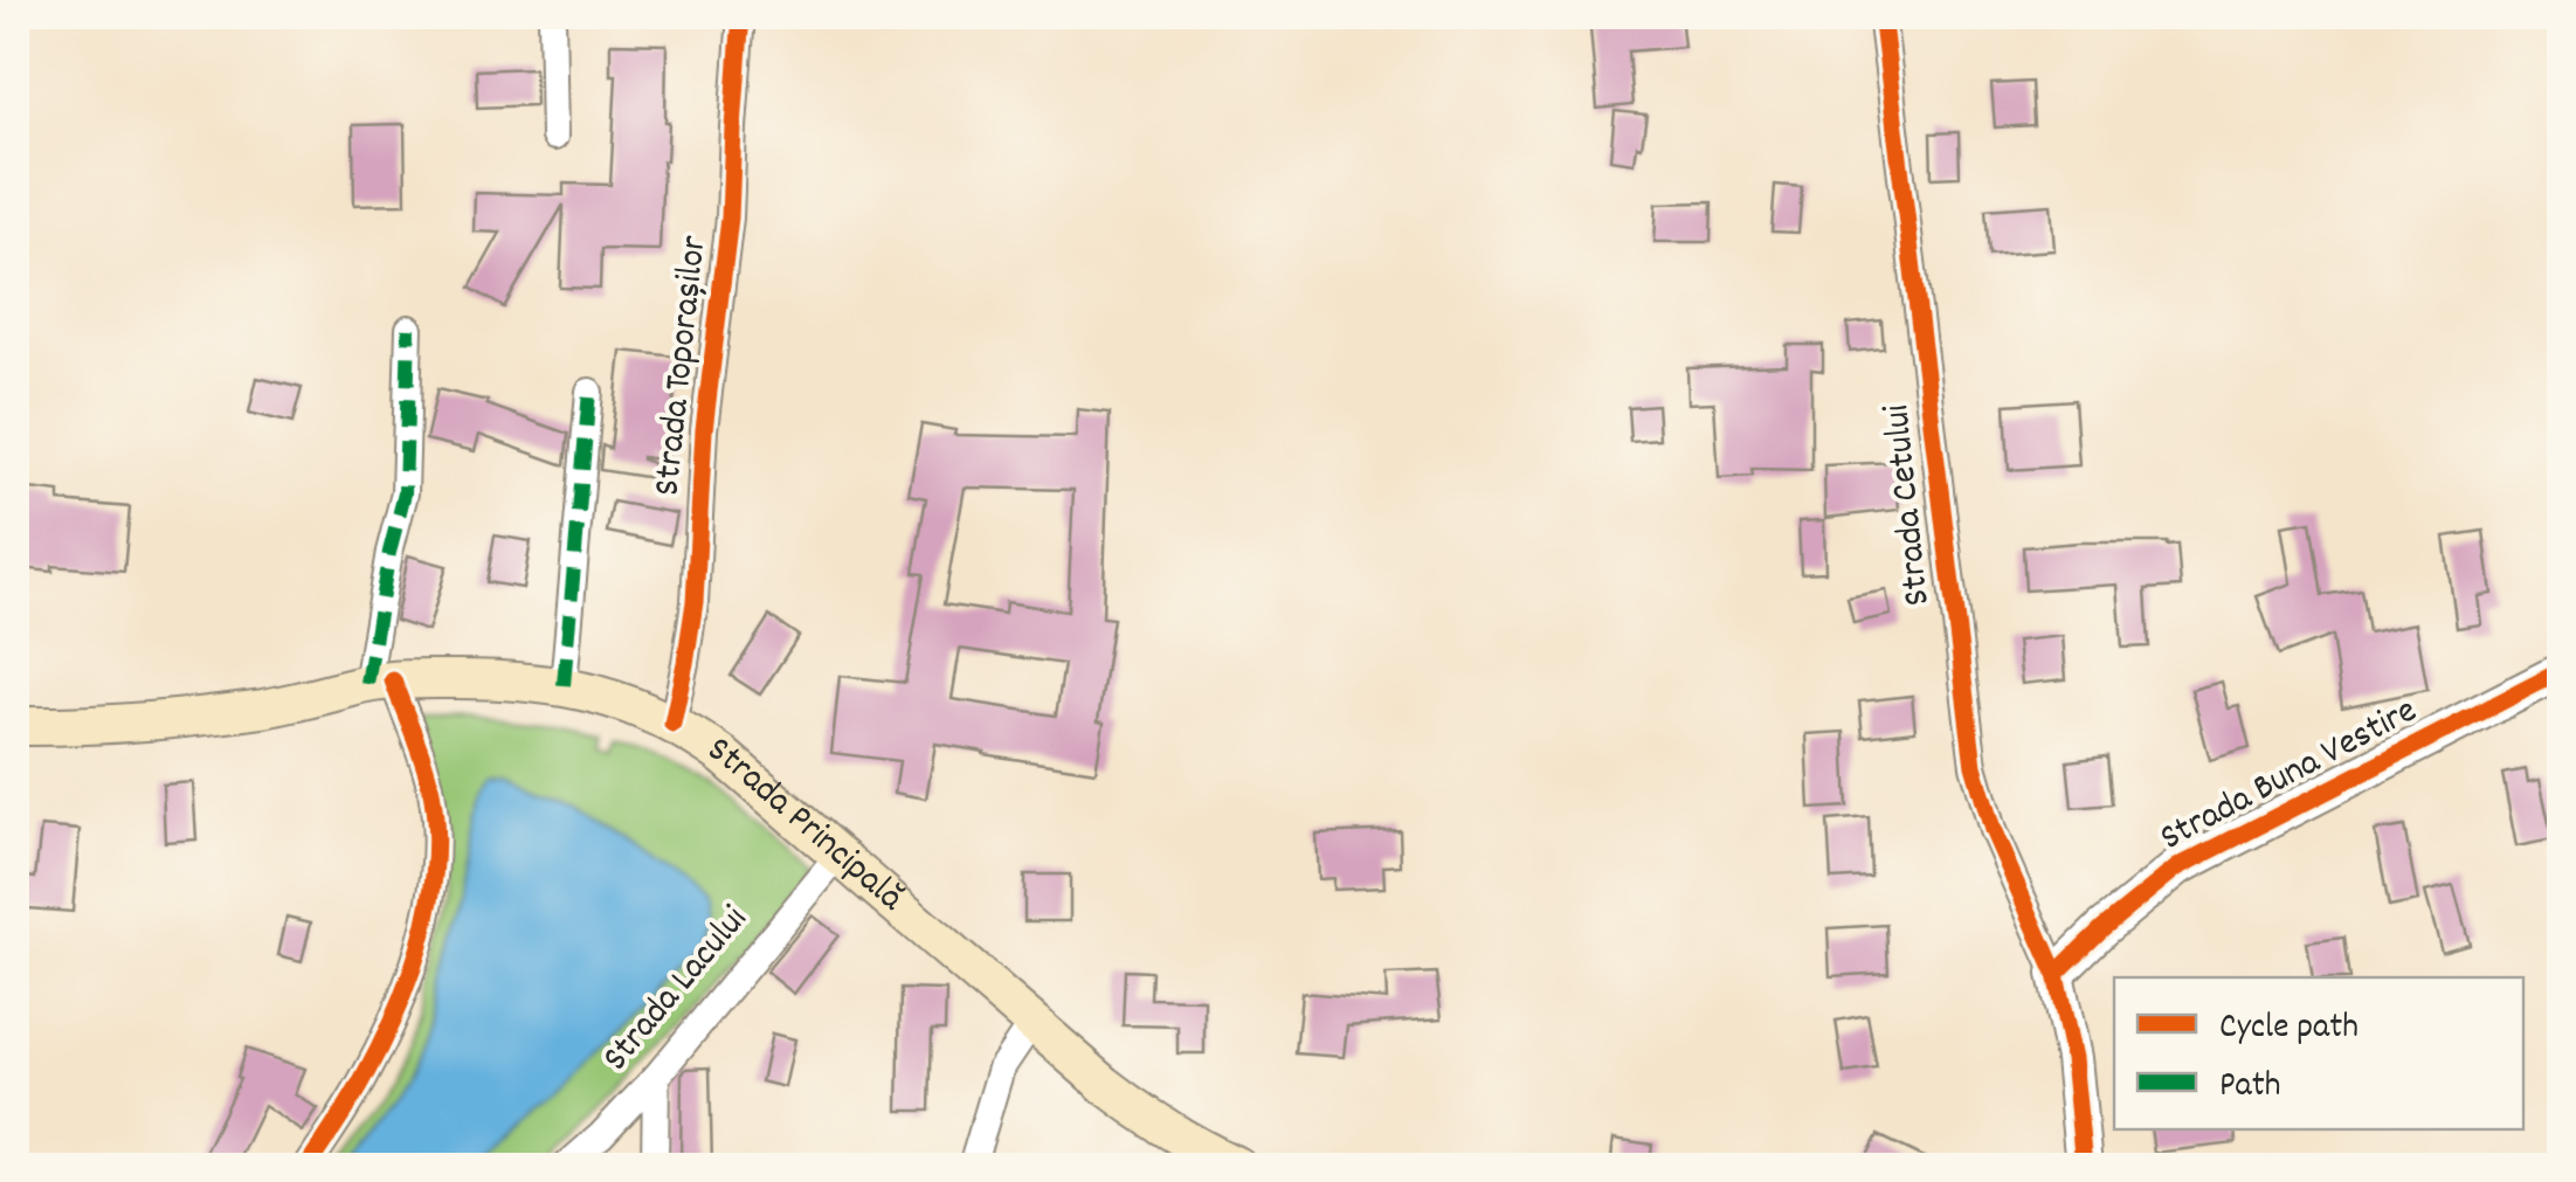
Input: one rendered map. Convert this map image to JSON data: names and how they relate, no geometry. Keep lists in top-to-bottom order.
{
  "streets": {
    "main road": ["Strada Principală"],
    "street": [
      "Strada Toporașilor",
      "Strada Cetului",
      "Strada Buna Vestire",
      "Strada Lacului"
    ]
  },
  "crossings": [
    ["Strada Toporașilor", "Strada Principală"],
    ["Strada Cetului", "Strada Buna Vestire"],
    ["Strada Principală", "Strada Lacului"]
  ],
  "legend": ["Cycle path", "Path"]
}
